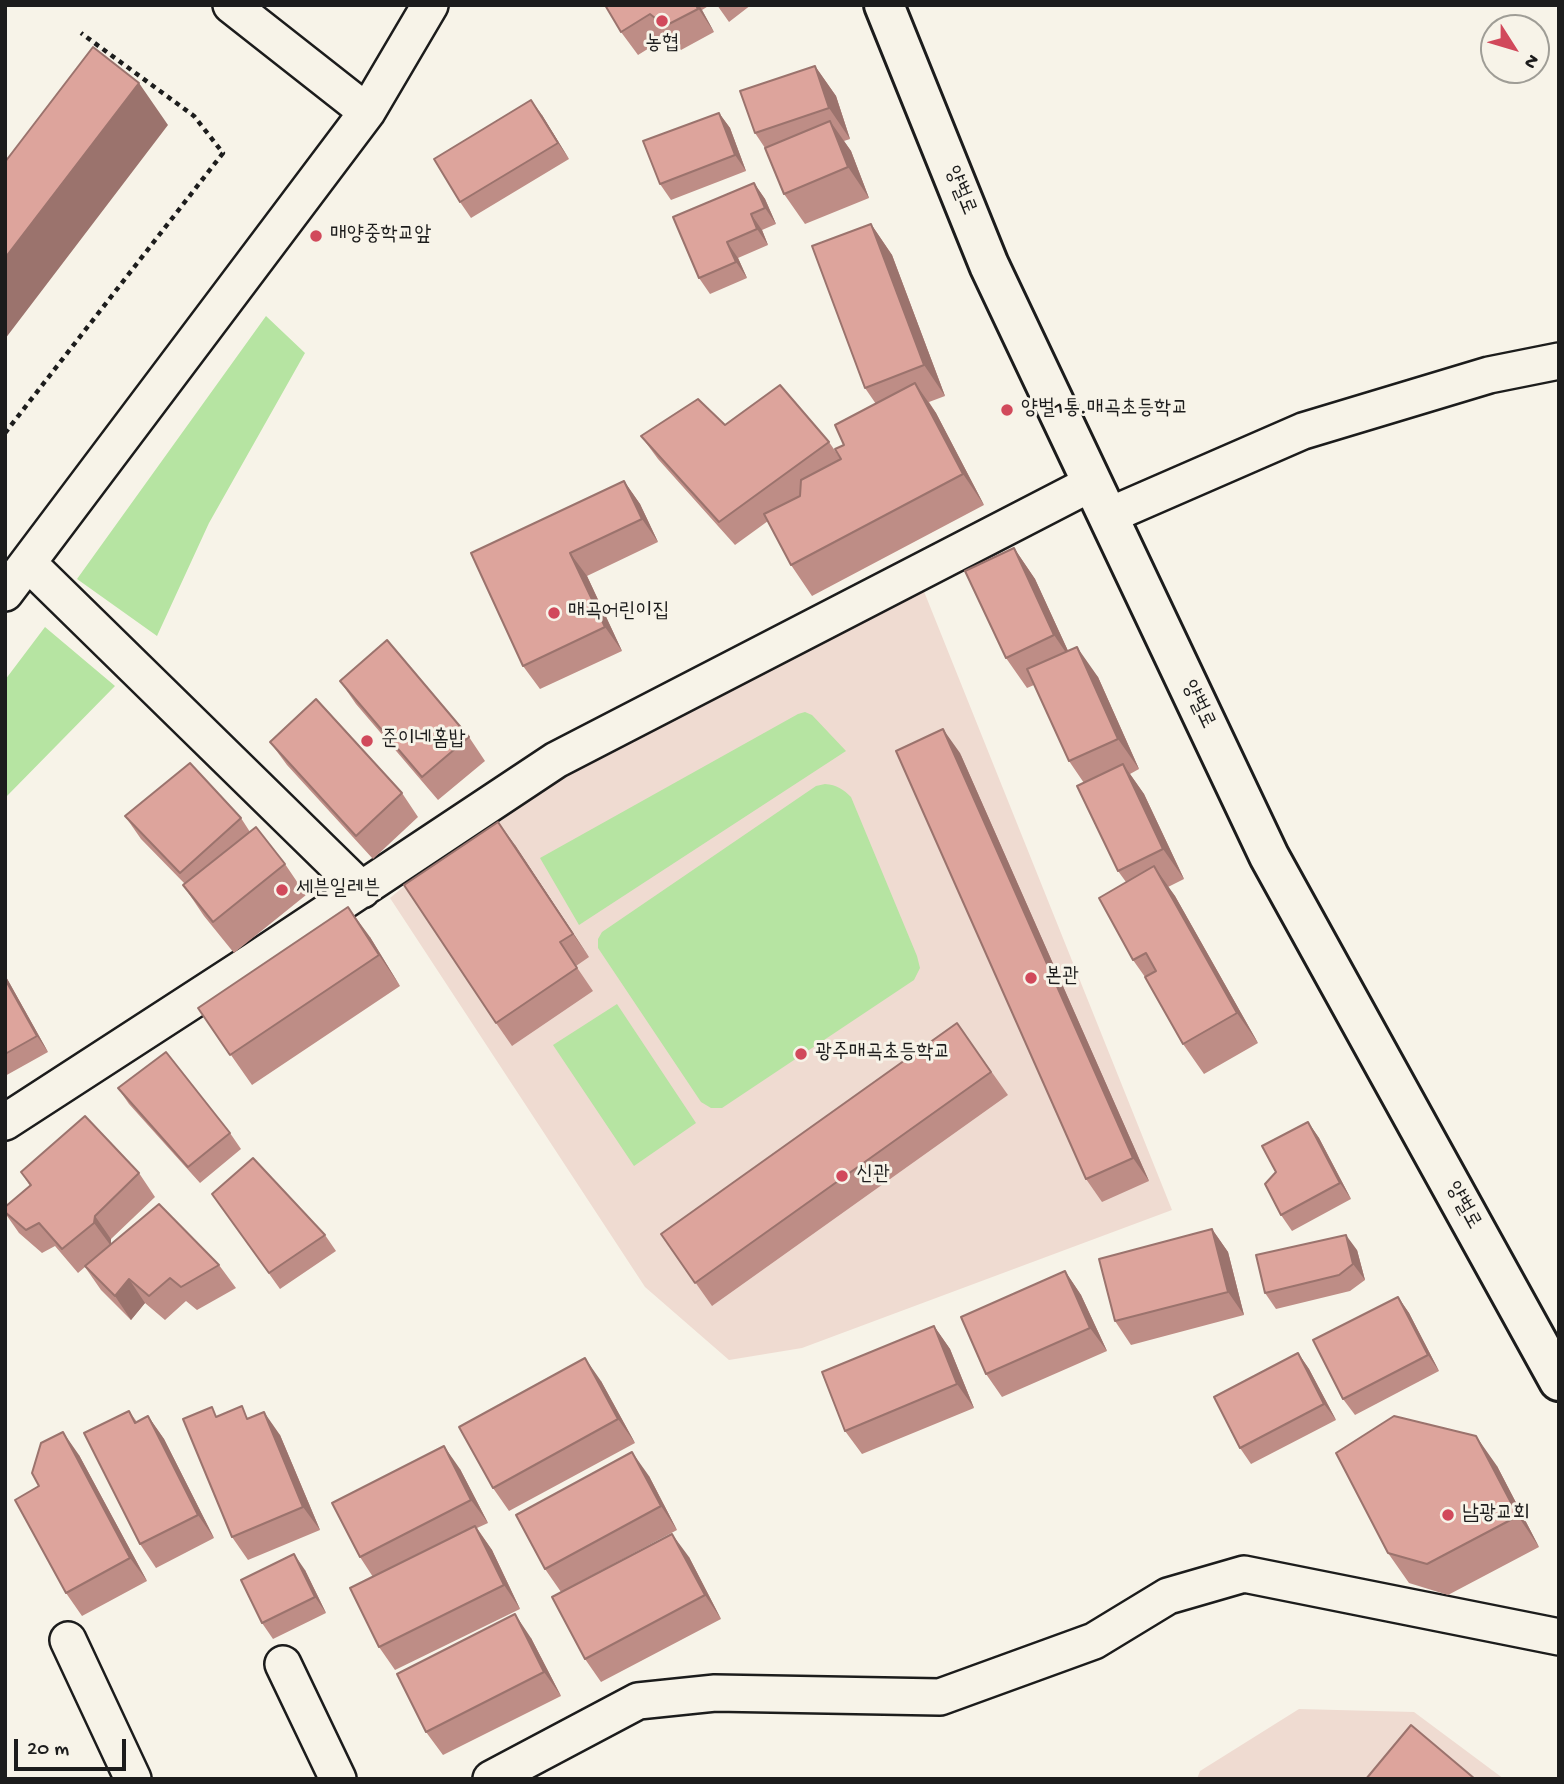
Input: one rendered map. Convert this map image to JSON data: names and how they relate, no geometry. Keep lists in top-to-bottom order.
{
  "streets": {
    "street": ["양벌로"]
  },
  "places": [
    "농협",
    "매양중학교앞",
    "양벌1통.매곡초등학교",
    "매곡어린이집",
    "준이네홈밥",
    "세븐일레븐",
    "본관",
    "광주매곡초등학교",
    "신관",
    "남광교회"
  ],
  "scale_bar": "20 m",
  "north": "bottom right"
}
